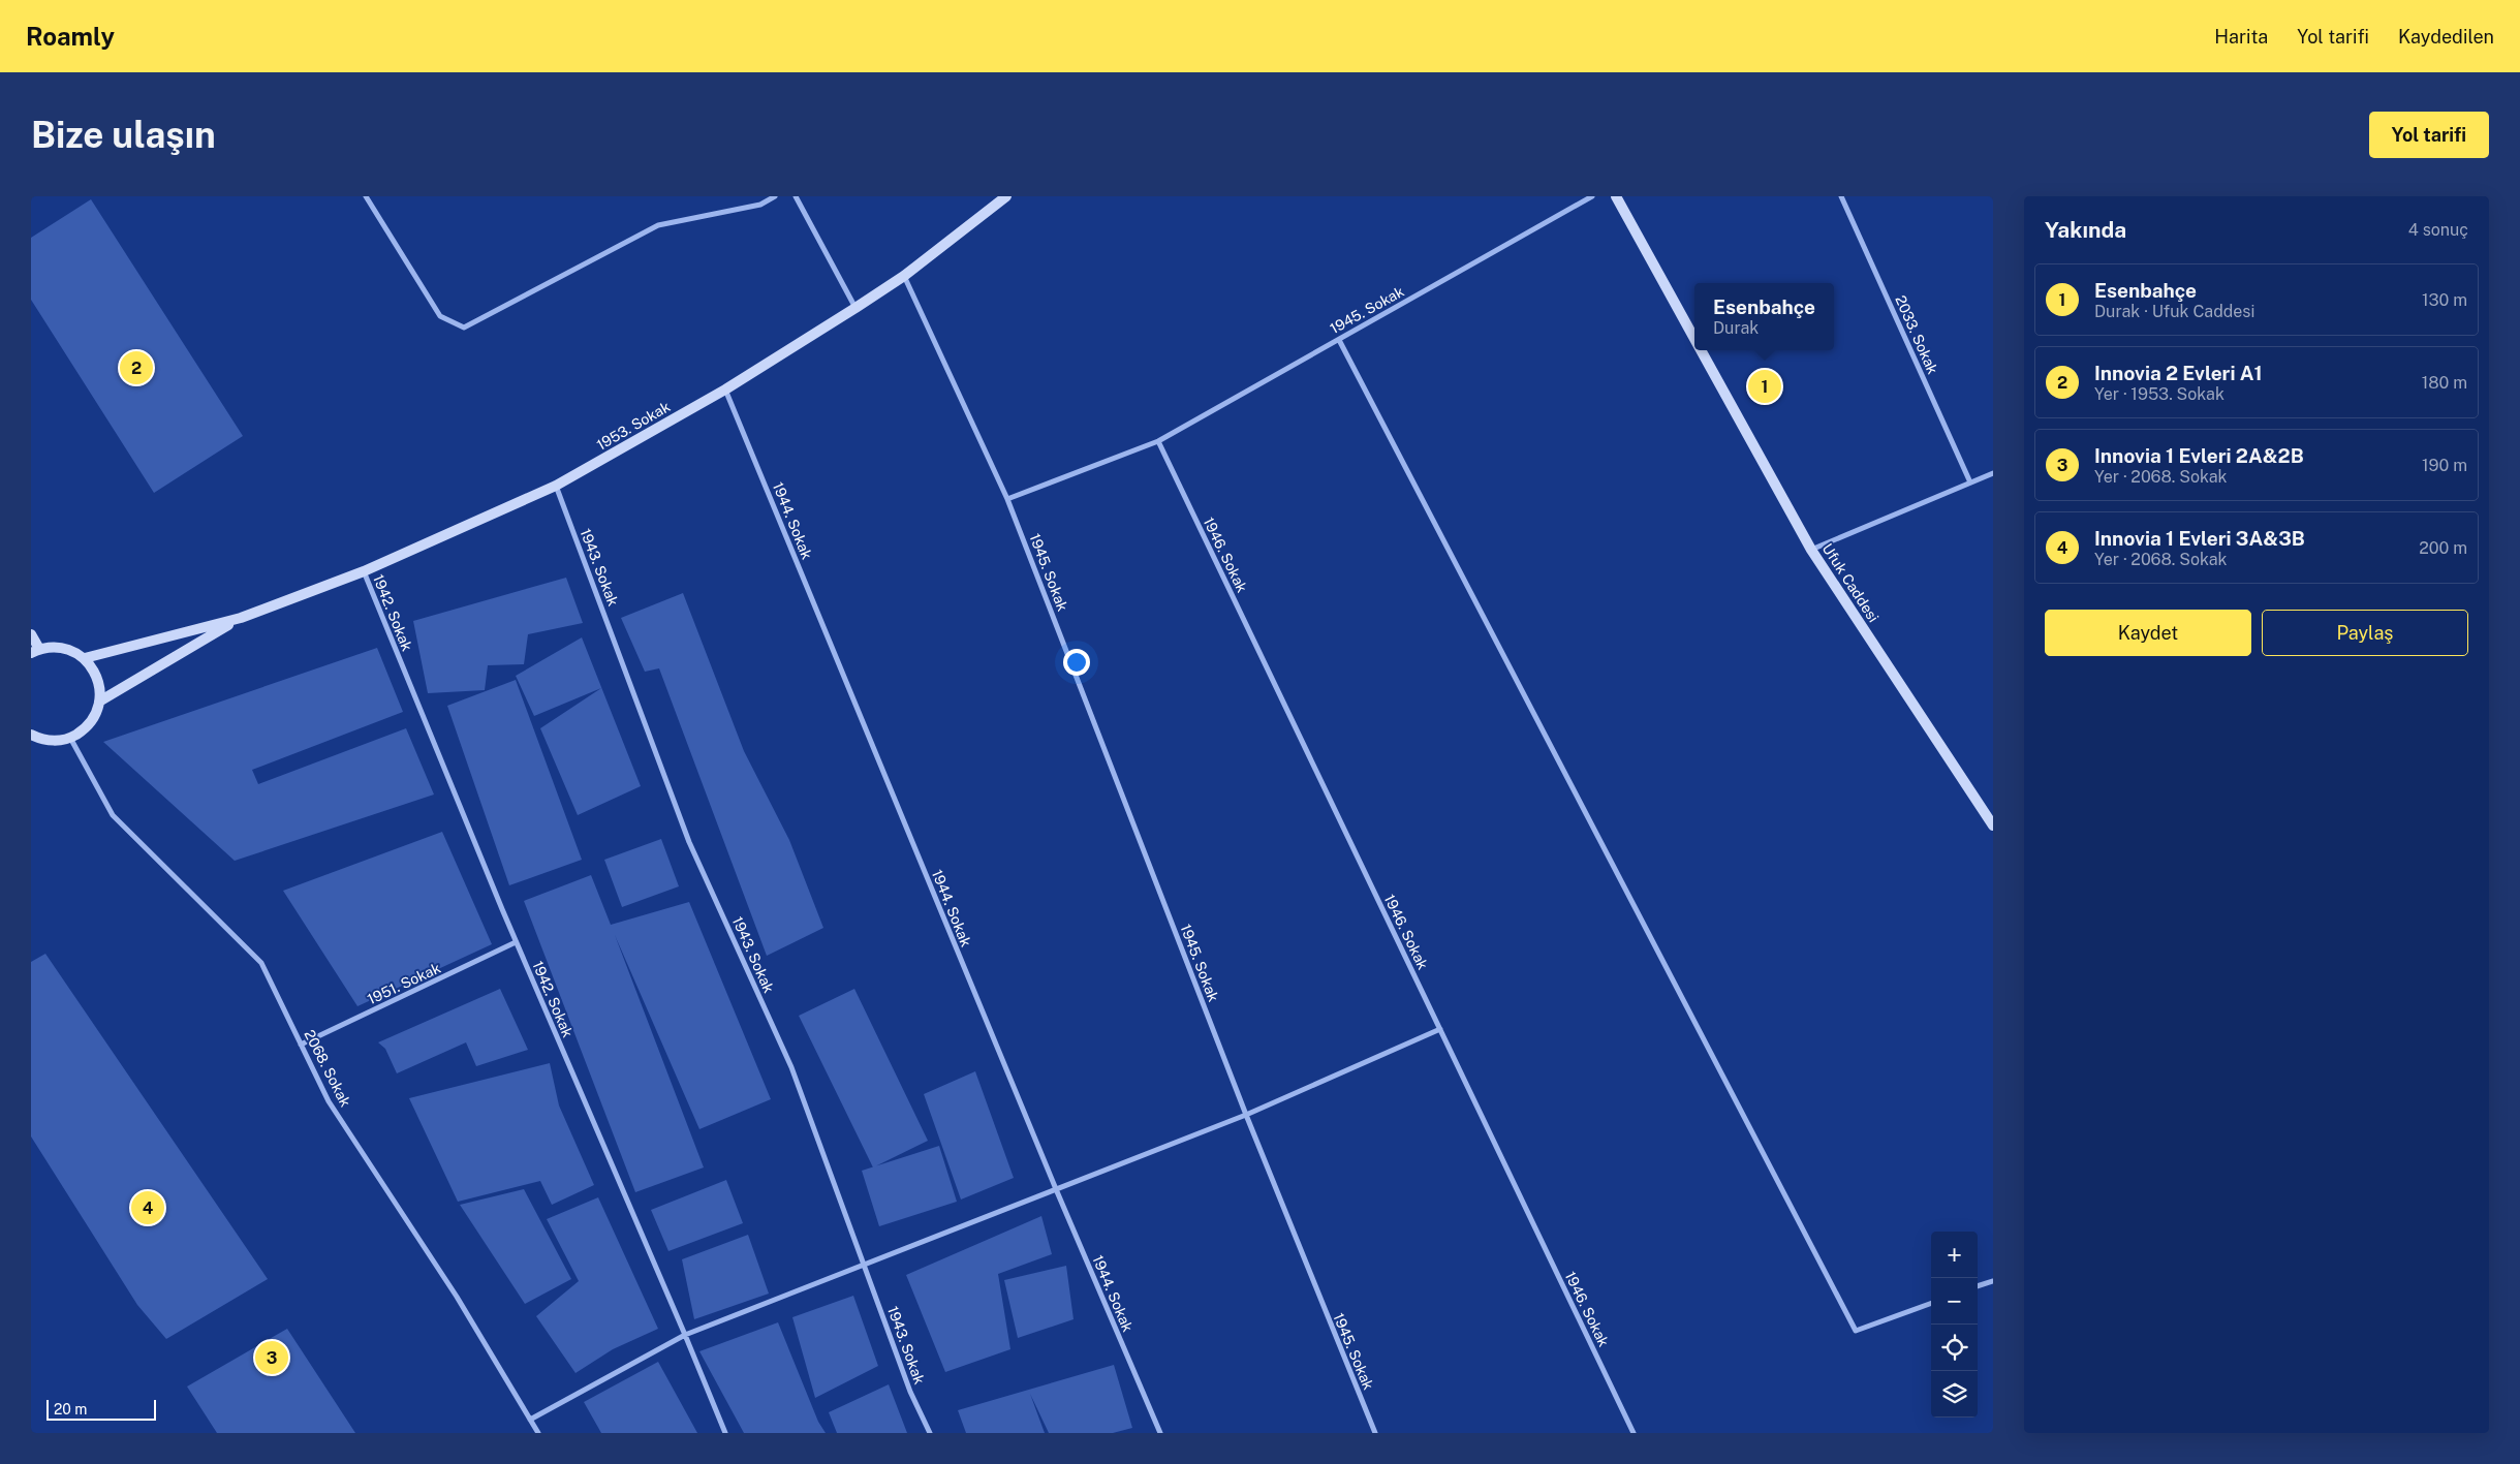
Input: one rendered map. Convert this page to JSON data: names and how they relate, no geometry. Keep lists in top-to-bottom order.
{
  "streets": {
    "main road": ["1953. Sokak", "Ufuk Caddesi"],
    "street": [
      "1945. Sokak",
      "2033. Sokak",
      "1944. Sokak",
      "1946. Sokak",
      "1943. Sokak",
      "1942. Sokak",
      "1951. Sokak",
      "2068. Sokak"
    ]
  },
  "crossings": [
    ["1945. Sokak", "1953. Sokak"],
    ["1945. Sokak", "1946. Sokak"],
    ["1953. Sokak", "1944. Sokak"],
    ["1953. Sokak", "1943. Sokak"],
    ["1953. Sokak", "1942. Sokak"],
    ["1942. Sokak", "1951. Sokak"],
    ["1951. Sokak", "2068. Sokak"]
  ],
  "scale_bar": "20 m",
  "page": {
    "header": "Roamly",
    "nav": ["Harita", "Yol tarifi", "Kaydedilen"],
    "buttons": [
      "Yol tarifi",
      ["Kaydet", "Paylaş"]
    ],
    "title": "Bize ulaşın",
    "heading": ["Yakında", "4 sonuç"],
    "list": [
      {
        "mark": "1",
        "name": "Esenbahçe",
        "note": "Durak · Ufuk Caddesi",
        "value": "130 m"
      },
      {
        "mark": "2",
        "name": "Innovia 2 Evleri A1",
        "note": "Yer · 1953. Sokak",
        "value": "180 m"
      },
      {
        "mark": "3",
        "name": "Innovia 1 Evleri 2A&2B",
        "note": "Yer · 2068. Sokak",
        "value": "190 m"
      },
      {
        "mark": "4",
        "name": "Innovia 1 Evleri 3A&3B",
        "note": "Yer · 2068. Sokak",
        "value": "200 m"
      }
    ],
    "popup": ["Esenbahçe", "Durak"],
    "pins": [
      "2",
      "1",
      "4",
      "3"
    ],
    "map_buttons": ["+", "−"],
    "scale": "20 m"
  }
}
